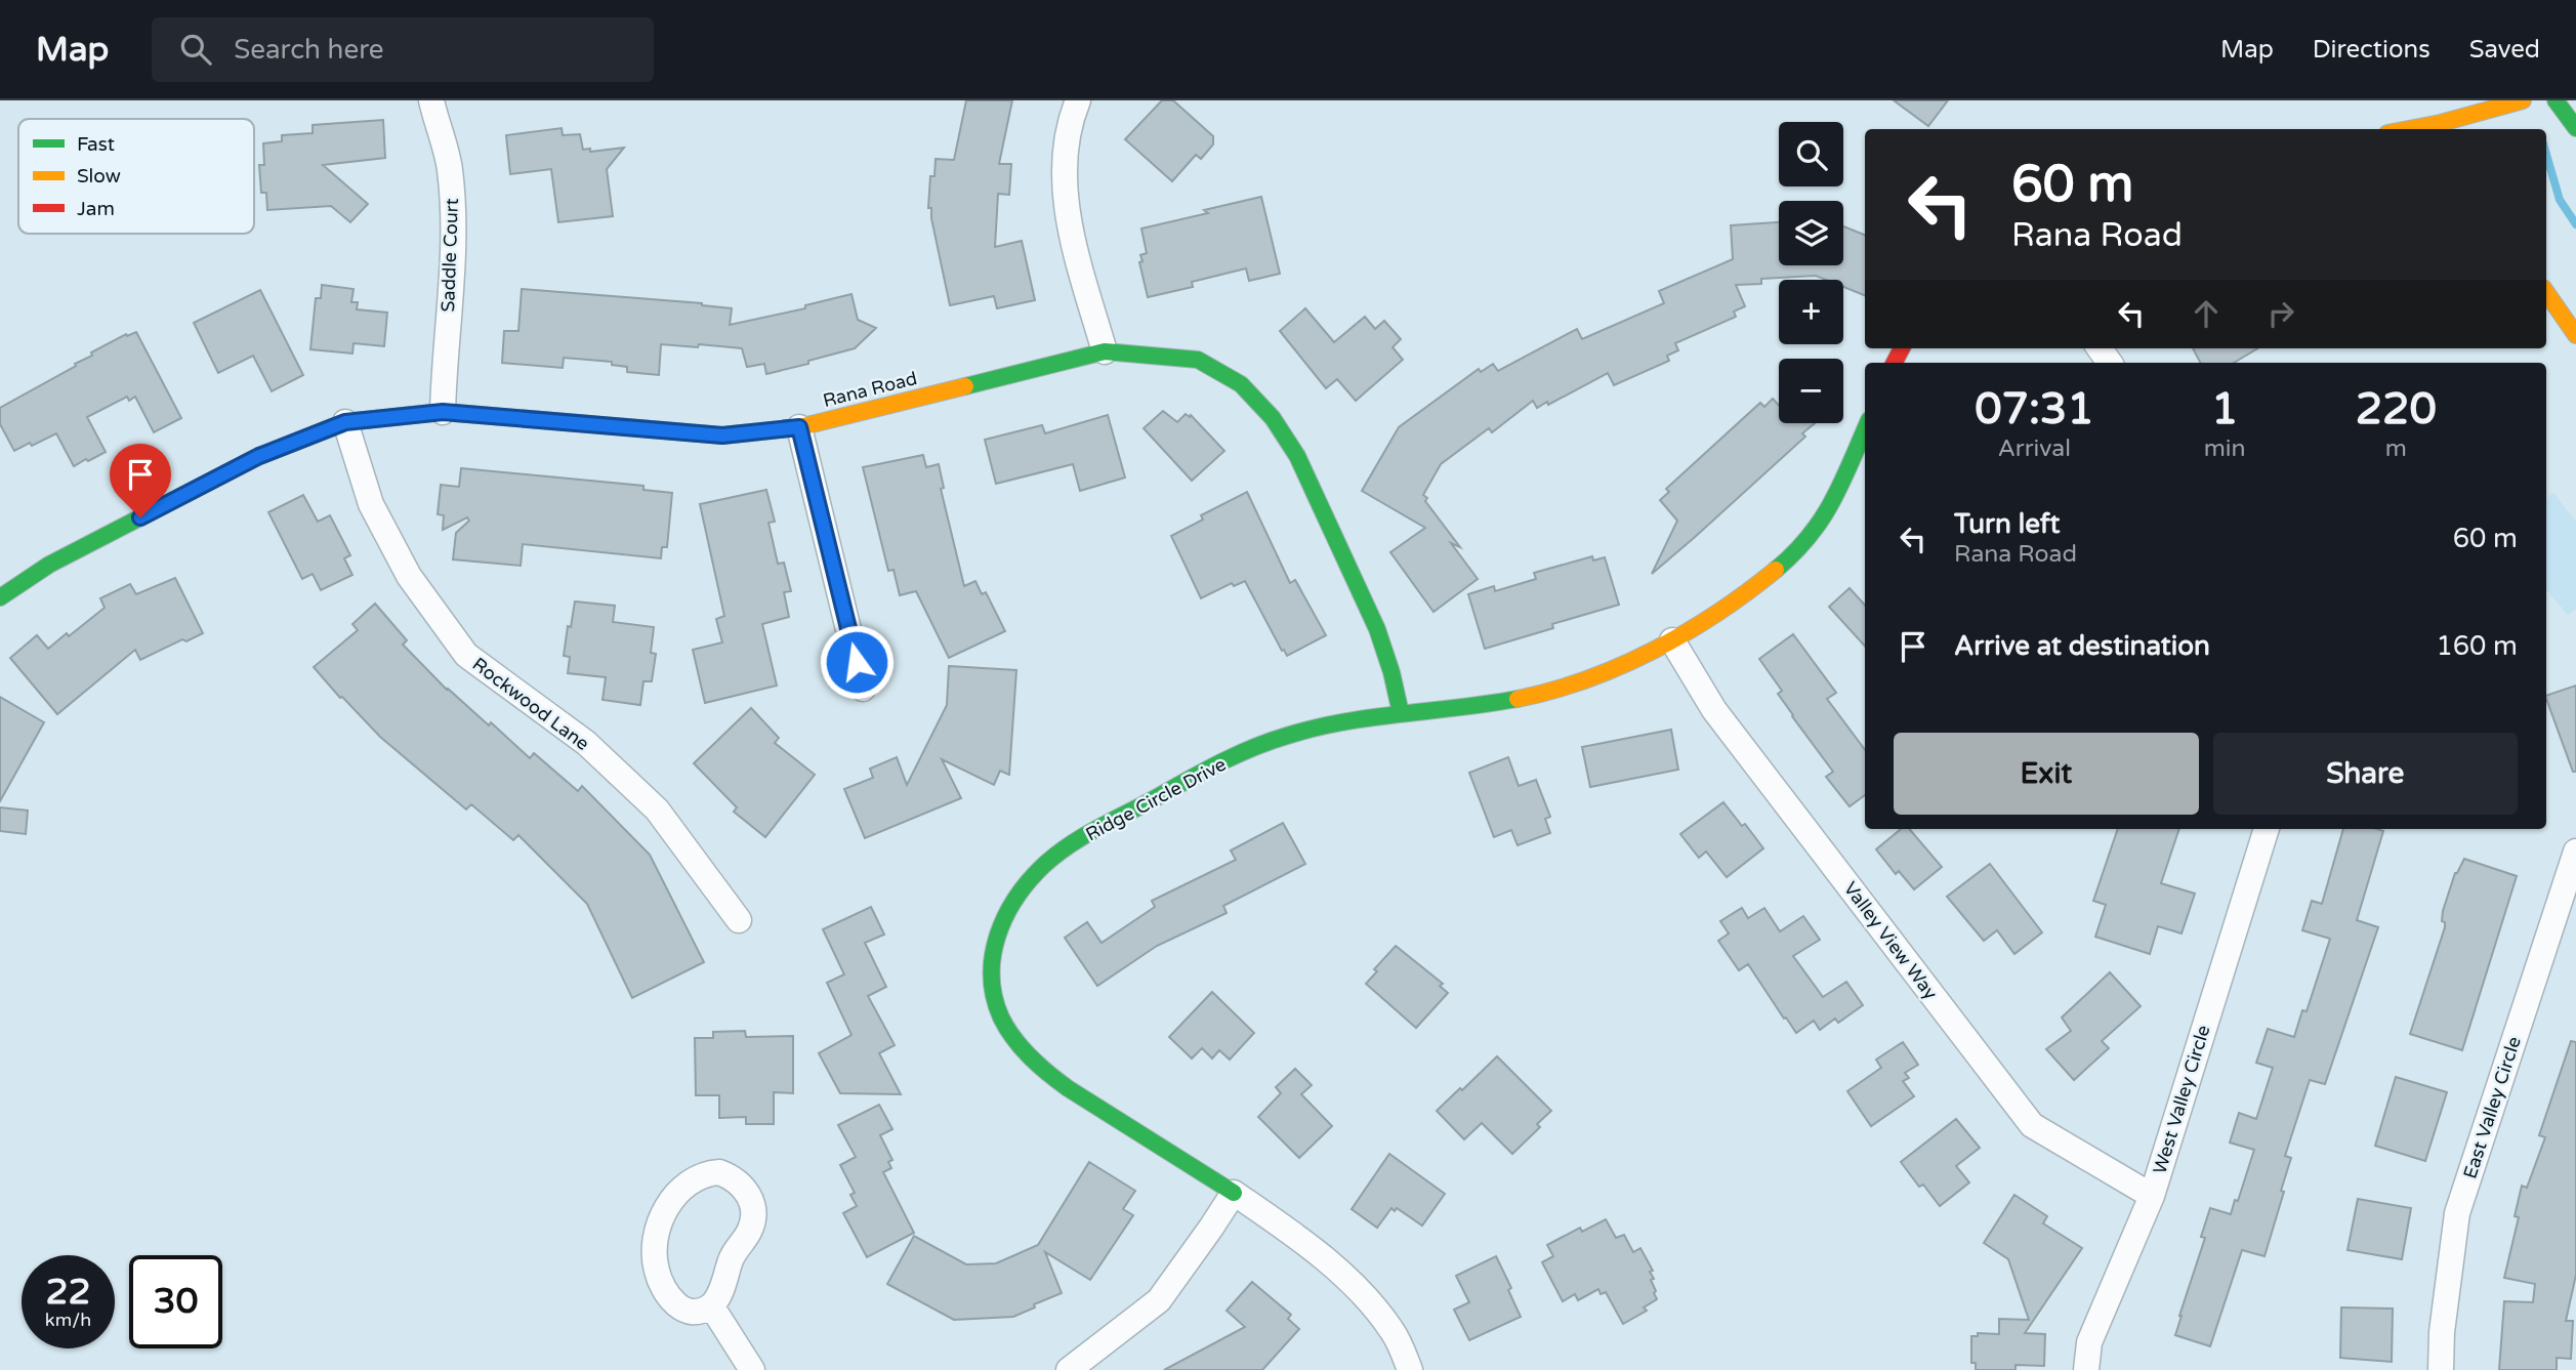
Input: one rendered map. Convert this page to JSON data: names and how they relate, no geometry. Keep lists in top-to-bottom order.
{
  "streets": {
    "street": [
      "Saddle Court",
      "Rana Road",
      "Rockwood Lane",
      "Ridge Circle Drive",
      "Valley View Way",
      "West Valley Circle",
      "East Valley Circle"
    ]
  },
  "crossings": [
    ["Saddle Court", "Rana Road"],
    ["Rana Road", "Rockwood Lane"],
    ["Rana Road", "Ridge Circle Drive"],
    ["Ridge Circle Drive", "Valley View Way"],
    ["Valley View Way", "West Valley Circle"]
  ],
  "legend": ["Fast", "Slow", "Jam"],
  "page": {
    "header": "Map",
    "search": "Search here",
    "nav": ["Map", "Directions", "Saved"],
    "map_buttons": ["+", "−"],
    "turn": ["60 m", "Rana Road"],
    "eta": [
      "07:31",
      "Arrival",
      "1",
      "min",
      "220",
      "m"
    ],
    "list": [
      {
        "name": "Turn left",
        "note": "Rana Road",
        "value": "60 m"
      },
      {
        "name": "Arrive at destination",
        "value": "160 m"
      }
    ],
    "buttons": ["Exit", "Share"],
    "speed": "22 km/h",
    "limit": "30"
  }
}
